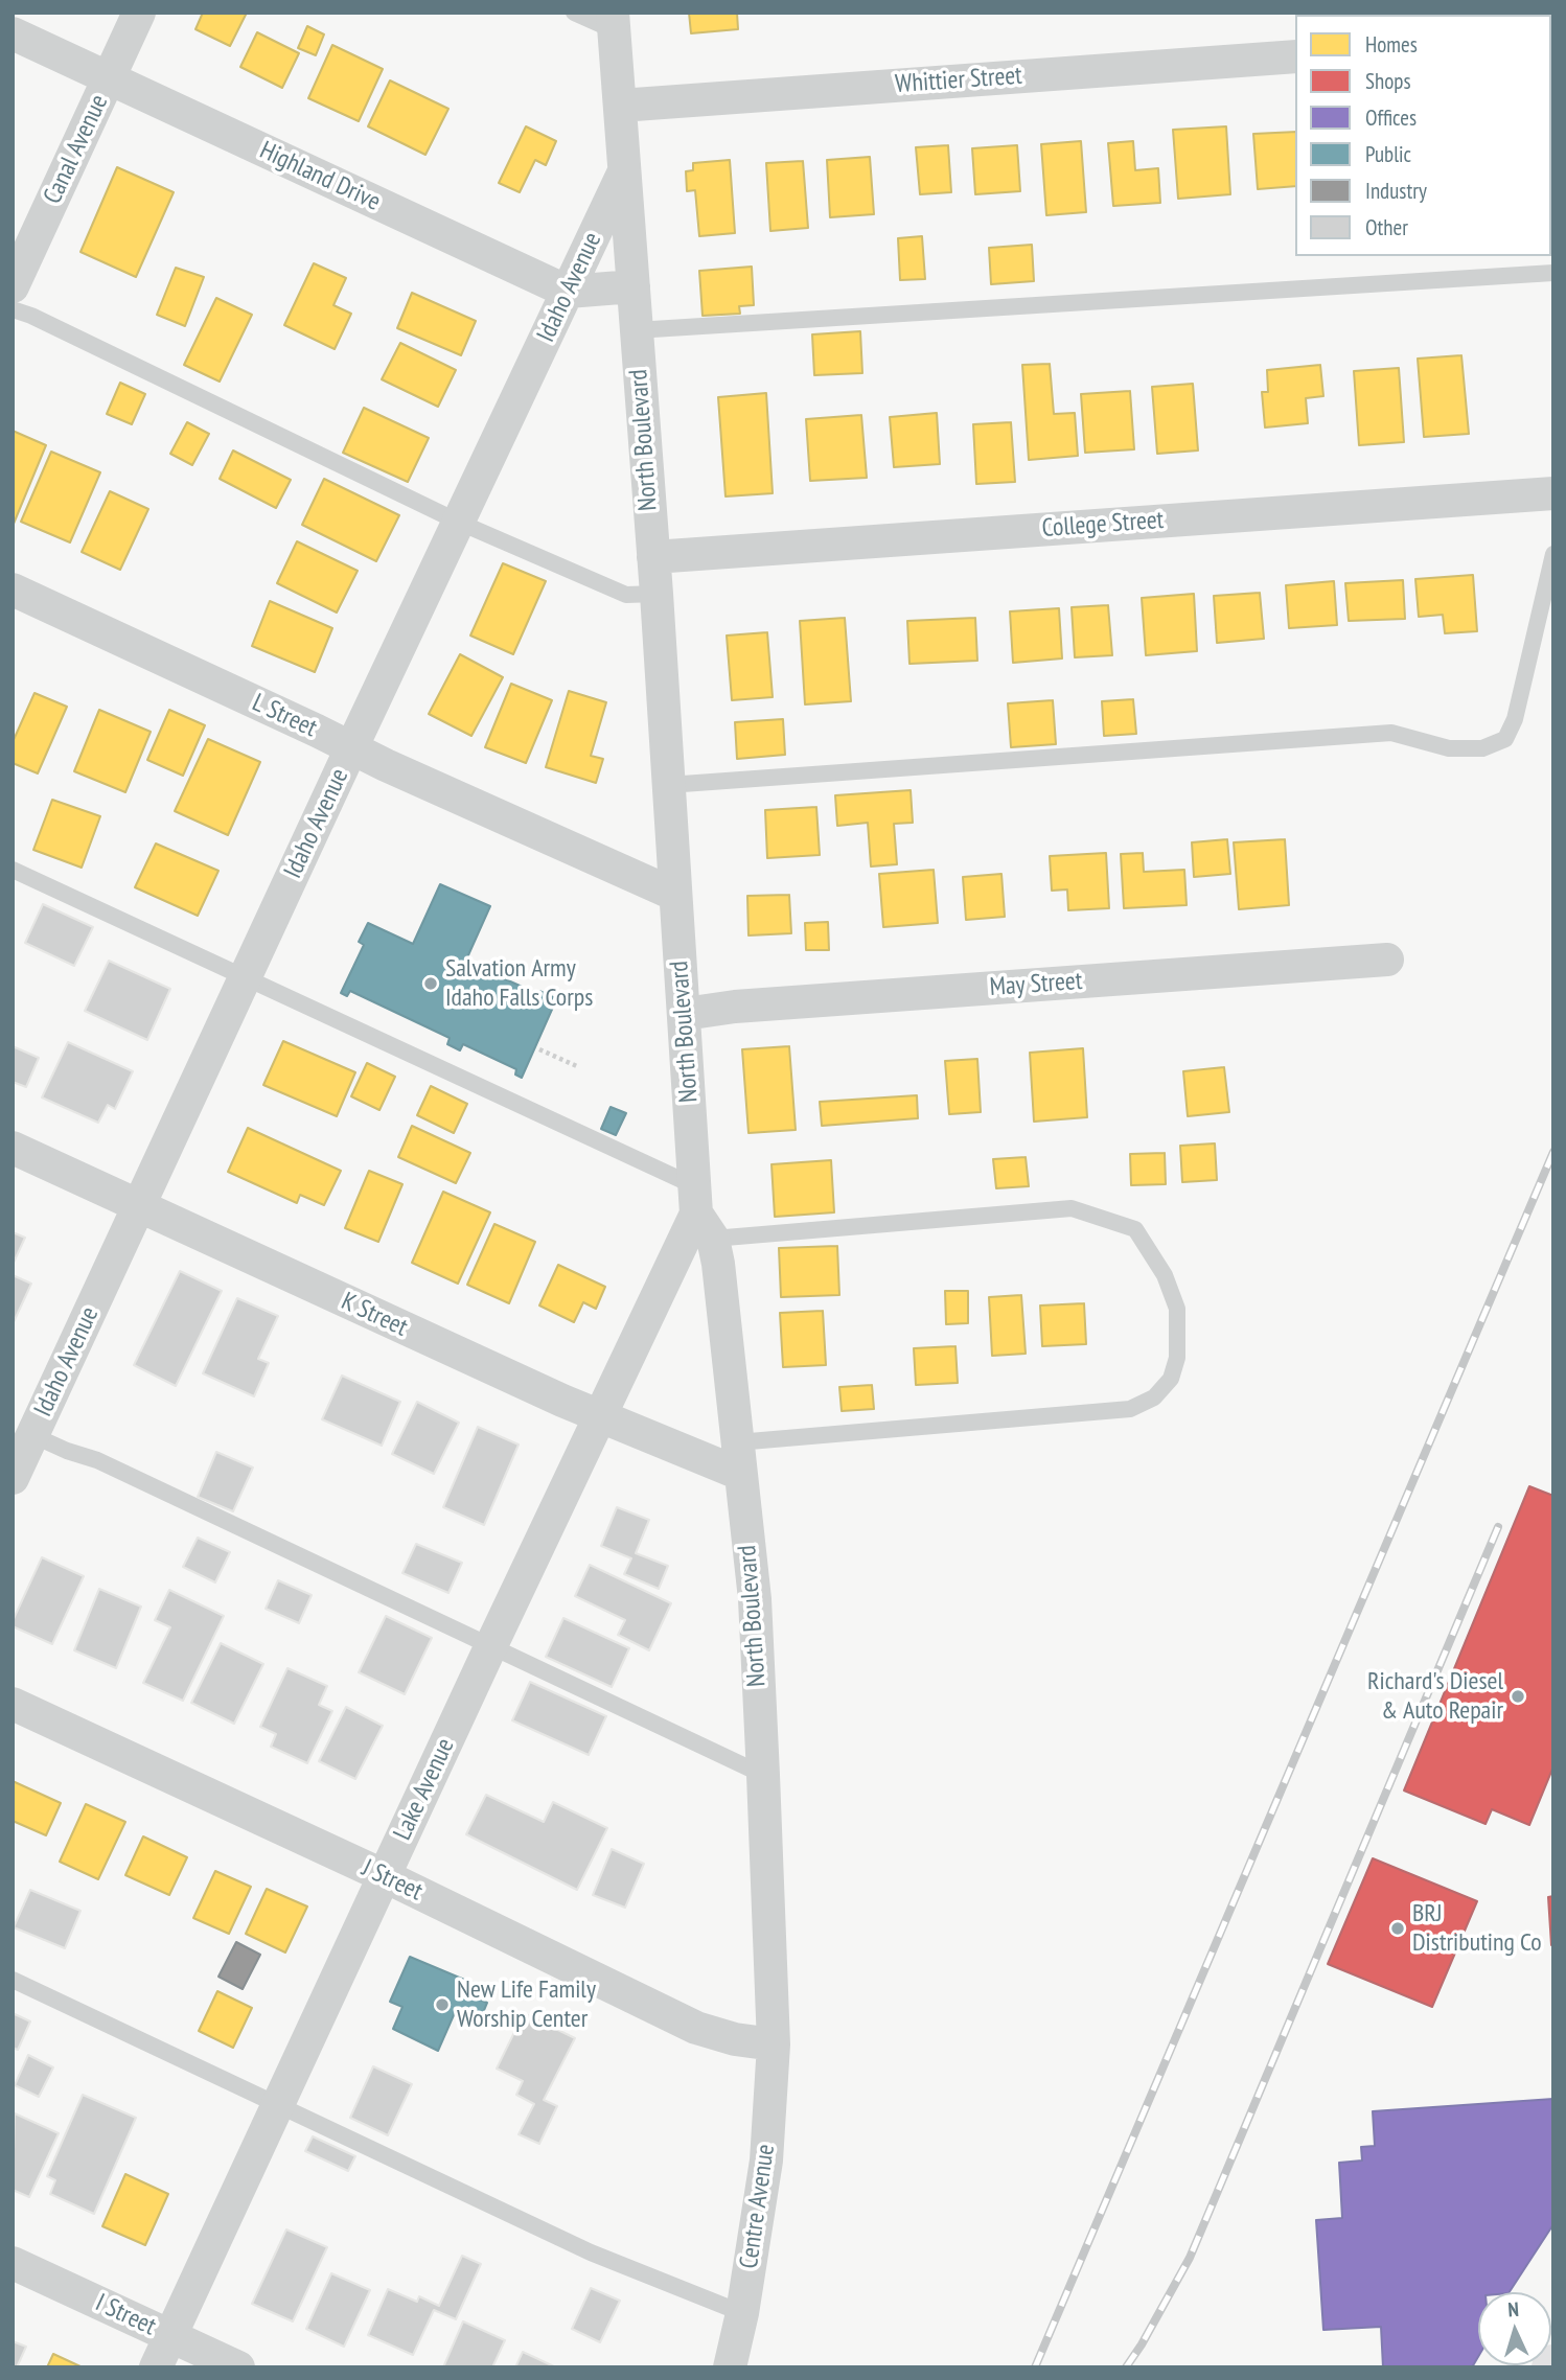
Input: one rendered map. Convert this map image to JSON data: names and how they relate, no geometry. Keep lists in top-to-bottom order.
{
  "streets": {
    "street": [
      "Whittier Street",
      "Canal Avenue",
      "Highland Drive",
      "Idaho Avenue",
      "North Boulevard",
      "College Street",
      "L Street",
      "May Street",
      "K Street",
      "Lake Avenue",
      "J Street",
      "Centre Avenue",
      "I Street"
    ]
  },
  "crossings": [
    ["Whittier Street", "North Boulevard"],
    ["Canal Avenue", "Highland Drive"],
    ["Highland Drive", "Idaho Avenue"],
    ["Highland Drive", "North Boulevard"],
    ["Idaho Avenue", "North Boulevard"],
    ["Idaho Avenue", "L Street"],
    ["Idaho Avenue", "K Street"],
    ["North Boulevard", "College Street"],
    ["North Boulevard", "L Street"],
    ["North Boulevard", "May Street"],
    ["North Boulevard", "K Street"],
    ["North Boulevard", "Lake Avenue"],
    ["North Boulevard", "J Street"],
    ["North Boulevard", "Centre Avenue"],
    ["K Street", "Lake Avenue"],
    ["Lake Avenue", "J Street"],
    ["Lake Avenue", "I Street"],
    ["J Street", "Centre Avenue"]
  ],
  "places": [
    "Salvation Army Idaho Falls Corps",
    "Richard's Diesel & Auto Repair",
    "BRJ Distributing Co",
    "New Life Family Worship Center"
  ],
  "legend": [
    "Homes",
    "Shops",
    "Offices",
    "Public",
    "Industry",
    "Other"
  ],
  "north": "top"
}
